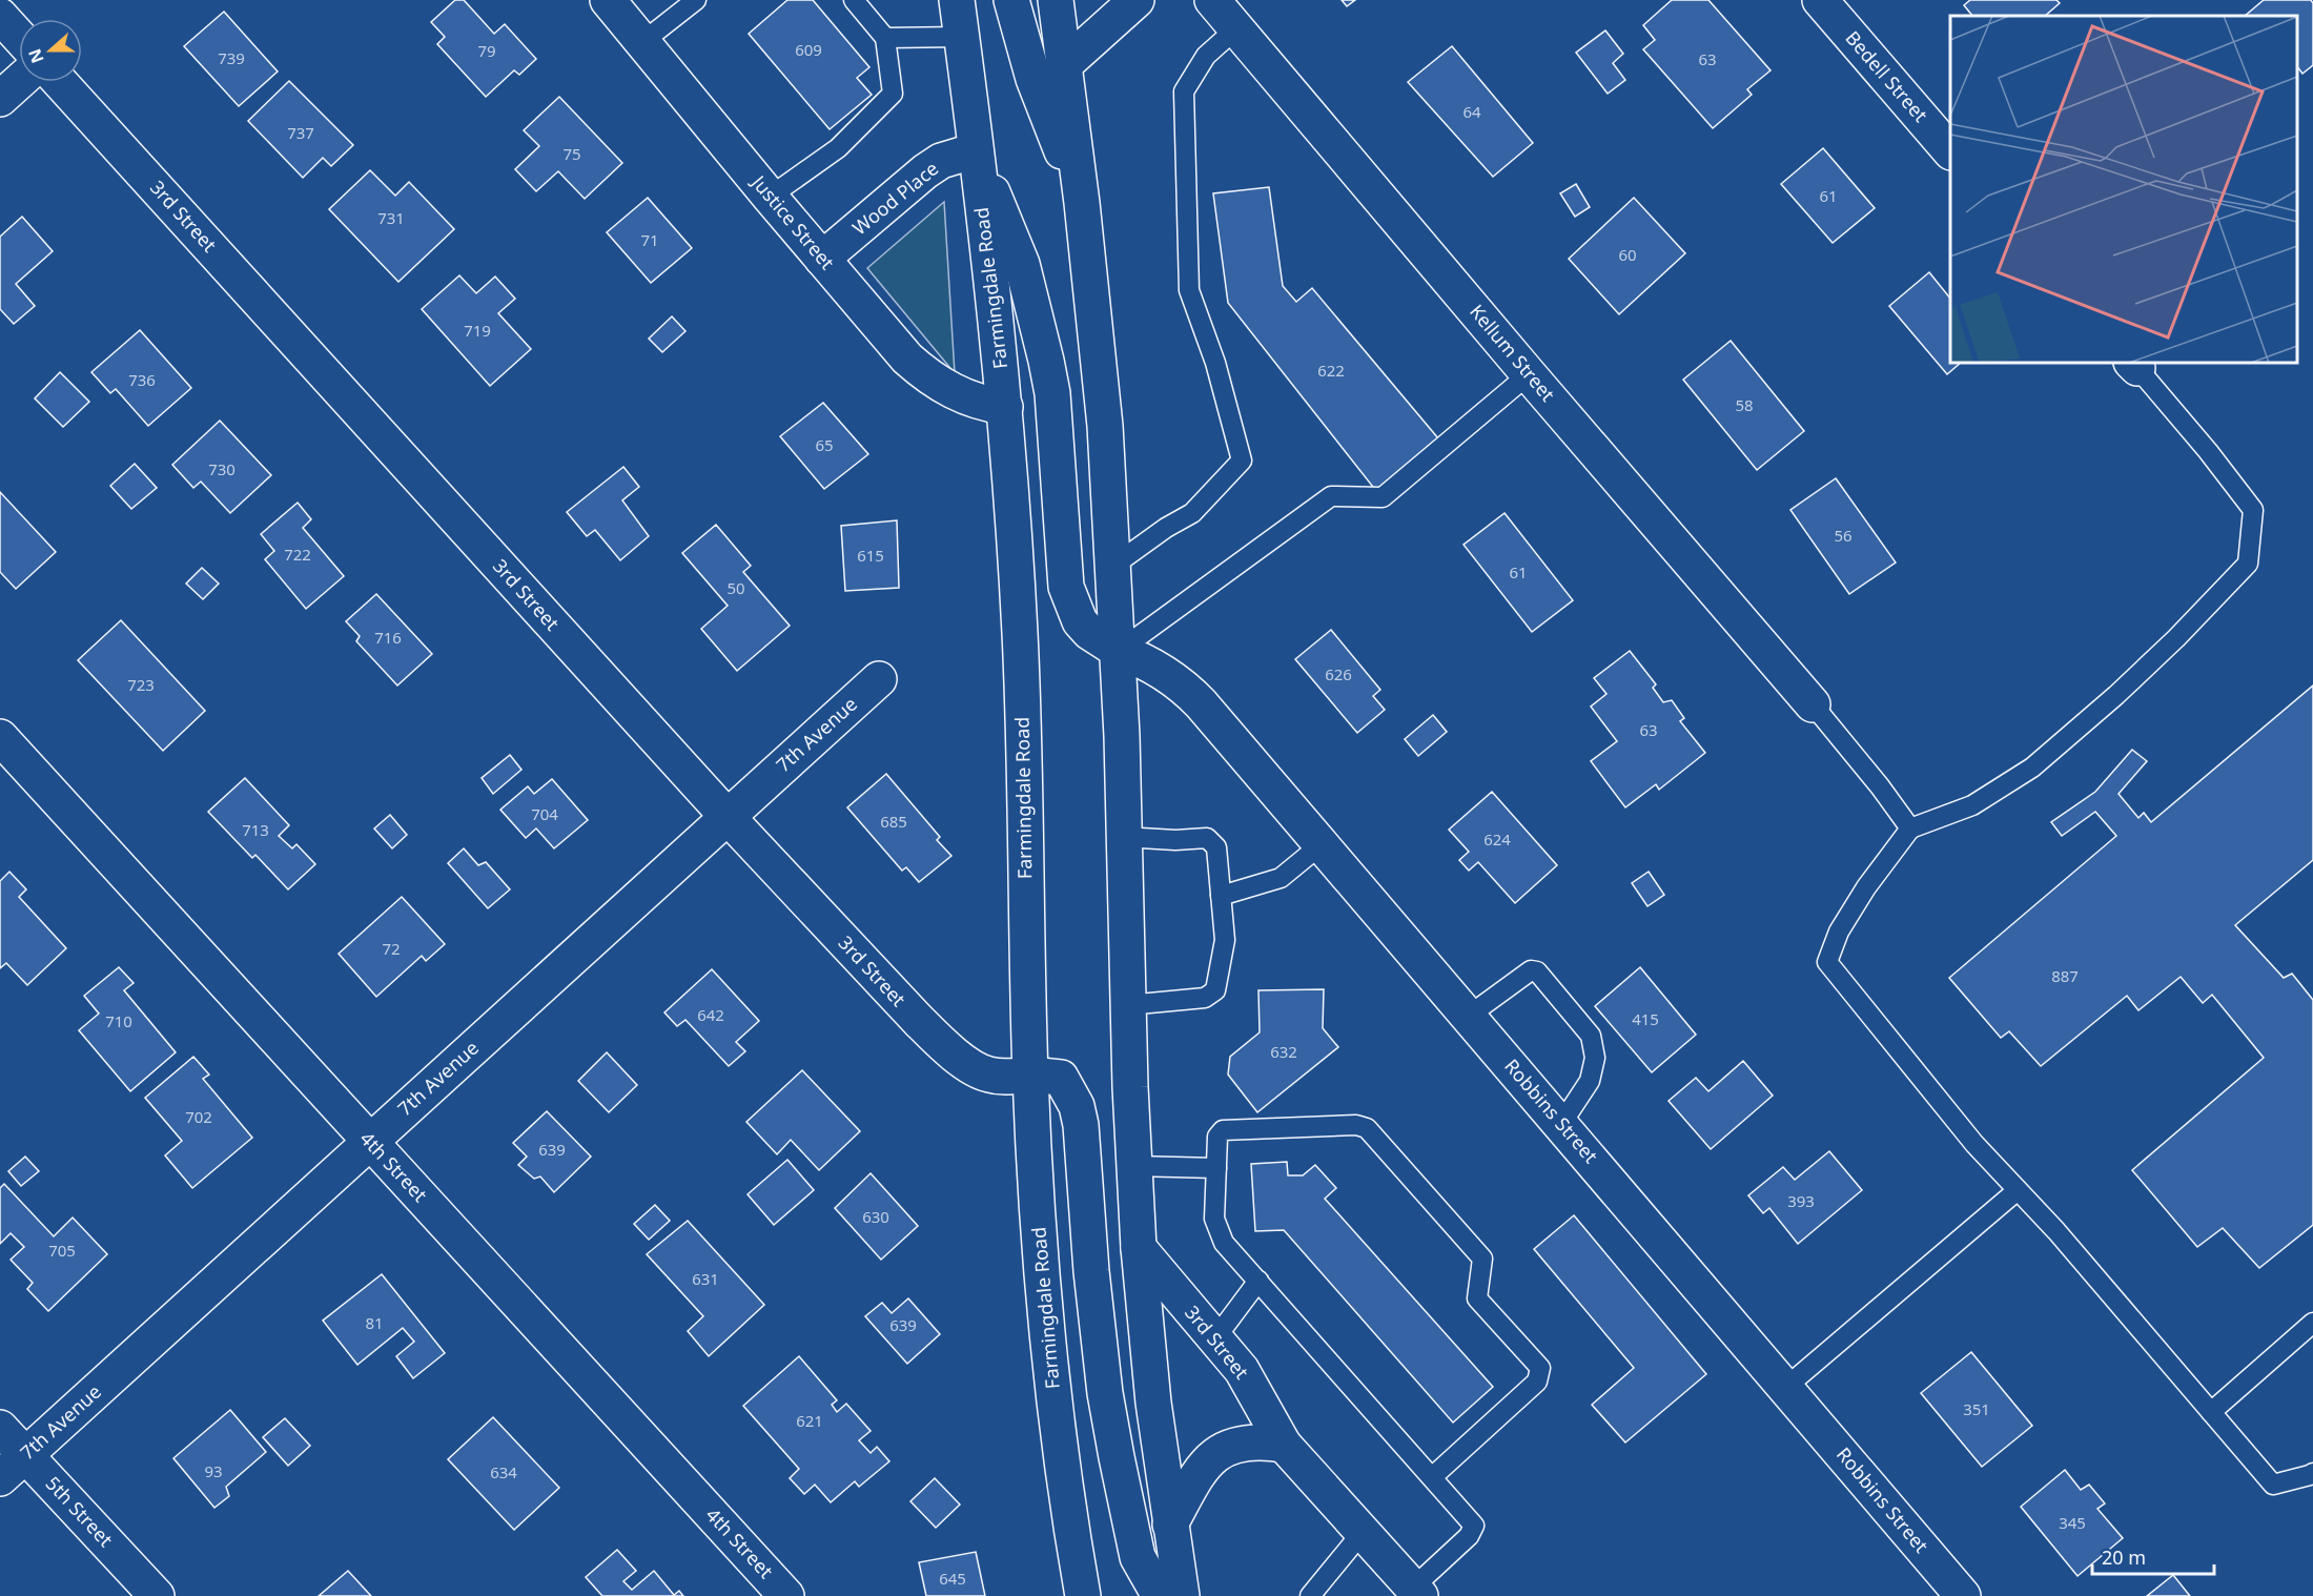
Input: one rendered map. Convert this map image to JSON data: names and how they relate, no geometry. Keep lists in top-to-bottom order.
{
  "streets": {
    "street": [
      "Bedell Street",
      "Wood Place",
      "3rd Street",
      "Justice Street",
      "Farmingdale Road",
      "Kellum Street",
      "7th Avenue",
      "Robbins Street",
      "4th Street",
      "5th Street"
    ]
  },
  "crossings": [
    ["Wood Place", "Justice Street"],
    ["Wood Place", "Farmingdale Road"],
    ["Wood Place", "Robbins Street"],
    ["3rd Street", "Farmingdale Road"],
    ["3rd Street", "7th Avenue"],
    ["Justice Street", "Farmingdale Road"],
    ["Farmingdale Road", "Robbins Street"],
    ["7th Avenue", "4th Street"],
    ["7th Avenue", "5th Street"]
  ],
  "house_numbers": [
    "609",
    "79",
    "739",
    "63",
    "64",
    "737",
    "75",
    "61",
    "731",
    "71",
    "60",
    "719",
    "622",
    "736",
    "58",
    "65",
    "730",
    "56",
    "722",
    "615",
    "61",
    "50",
    "716",
    "626",
    "723",
    "63",
    "704",
    "685",
    "713",
    "624",
    "72",
    "887",
    "642",
    "415",
    "710",
    "632",
    "702",
    "639",
    "393",
    "630",
    "705",
    "631",
    "81",
    "639",
    "351",
    "621",
    "93",
    "634",
    "345",
    "645"
  ],
  "scale_bar": "20 m",
  "north": "left"
}
